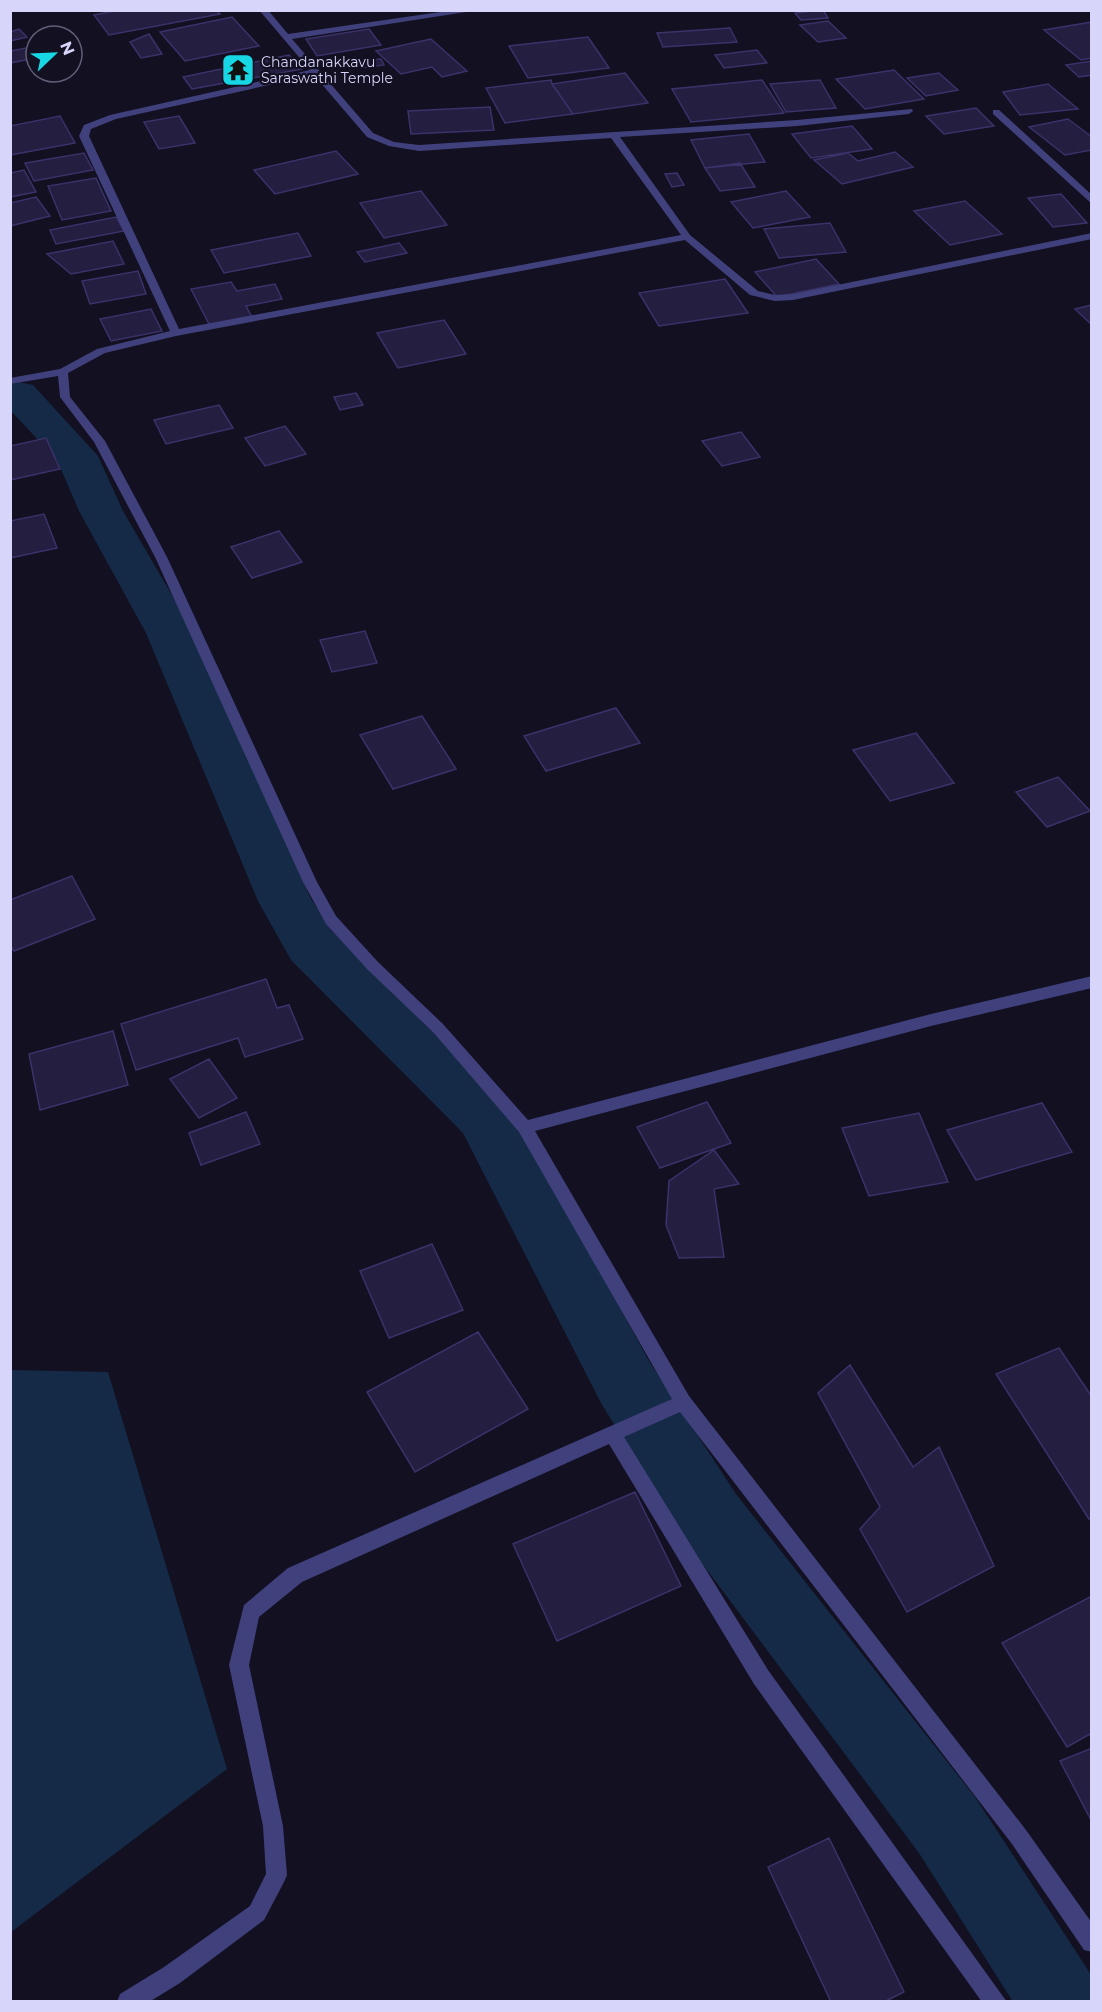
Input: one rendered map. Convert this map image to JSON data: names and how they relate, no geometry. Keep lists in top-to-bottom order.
{
  "places": {
    "temple": ["Chandanakkavu Saraswathi Temple"]
  },
  "north": "top right"
}
